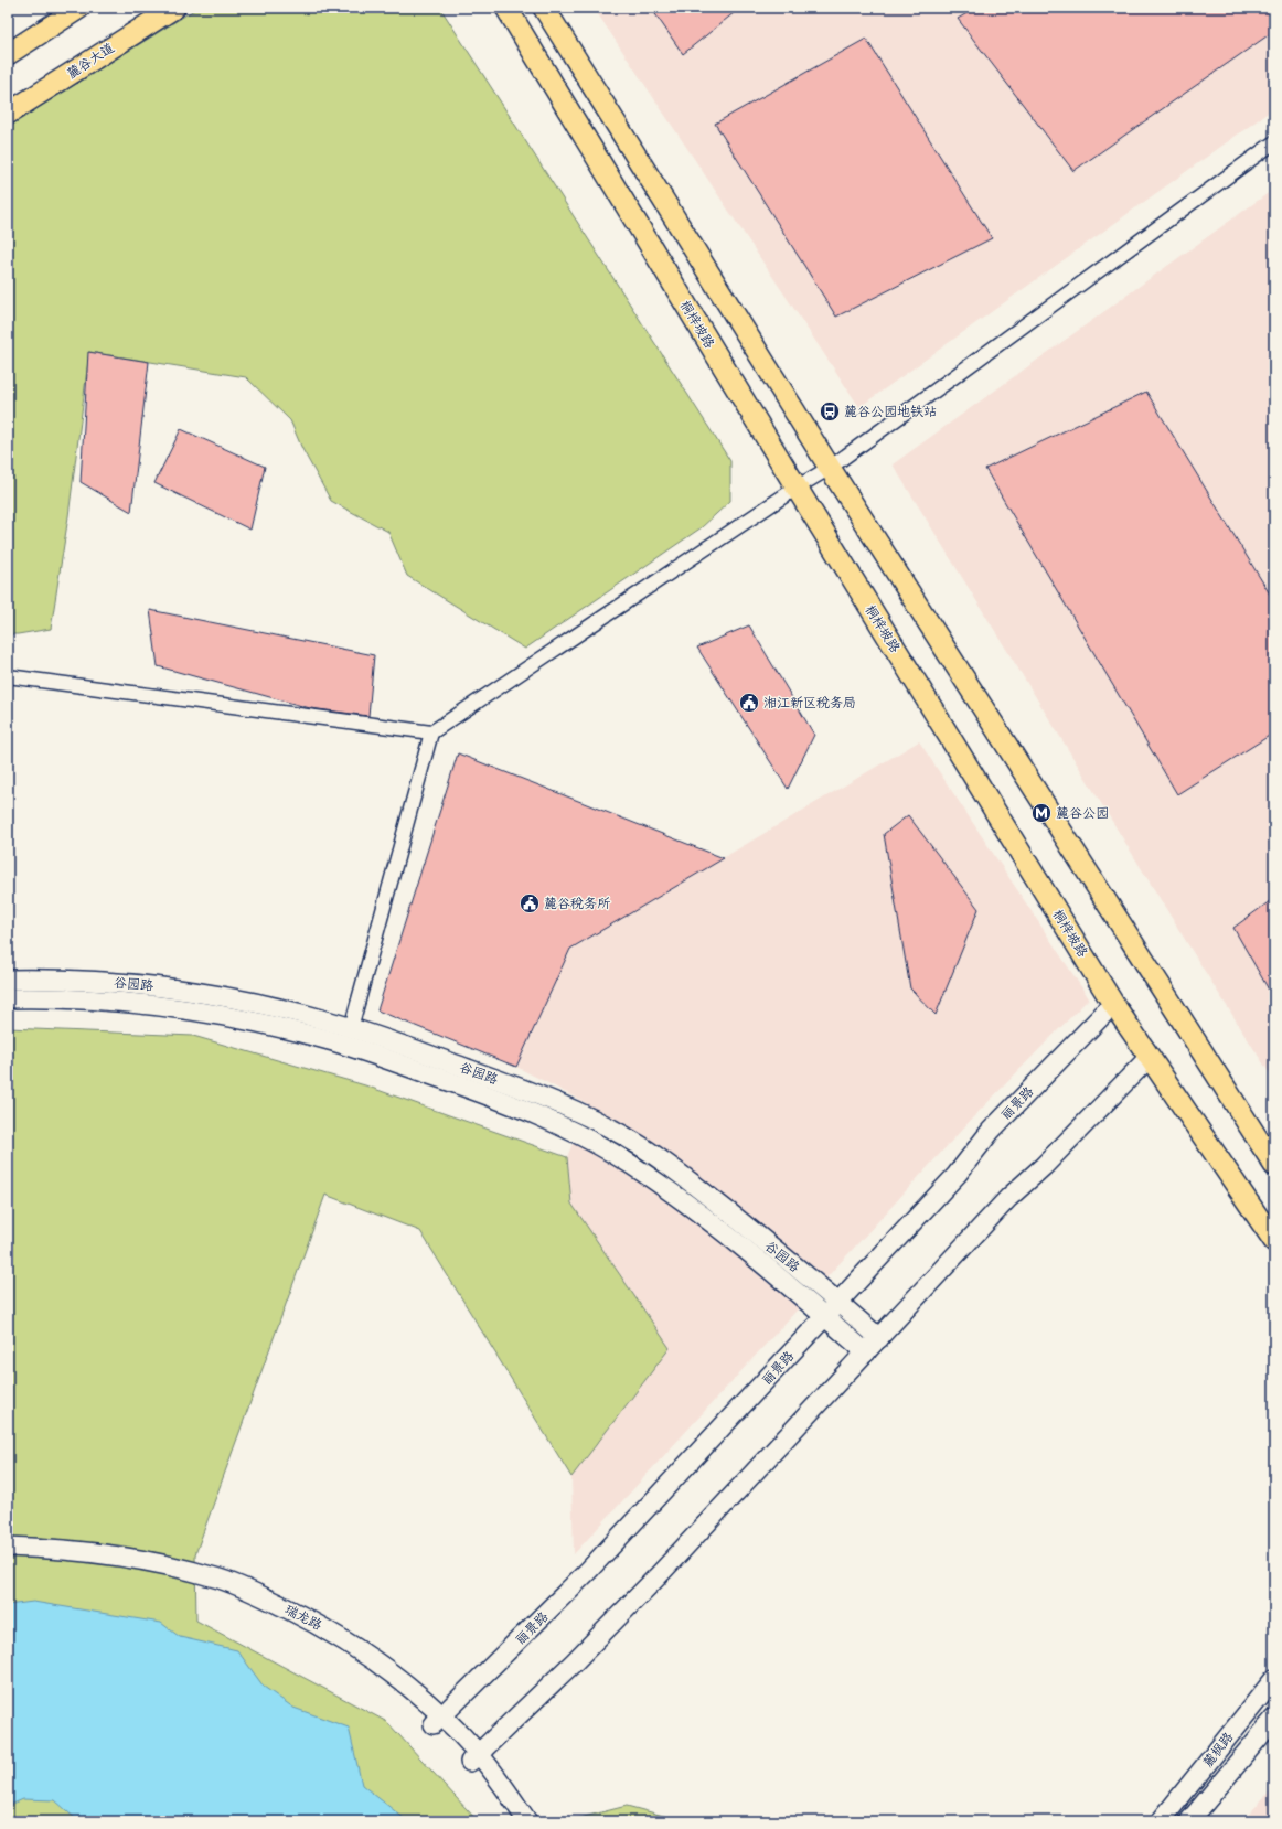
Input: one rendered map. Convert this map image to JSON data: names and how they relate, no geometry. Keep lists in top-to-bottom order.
{
  "streets": {
    "main road": [
      "麓谷大道",
      "桐梓坡路",
      "谷园路",
      "丽景路",
      "瑞龙路",
      "麓枫路"
    ]
  },
  "crossings": [
    ["桐梓坡路", "丽景路"],
    ["谷园路", "丽景路"],
    ["丽景路", "瑞龙路"]
  ],
  "places": {
    "bus stop": ["麓谷公园地铁站"],
    "public building": ["湘江新区税务局", "麓谷税务所"],
    "metro station": ["麓谷公园"]
  }
}
